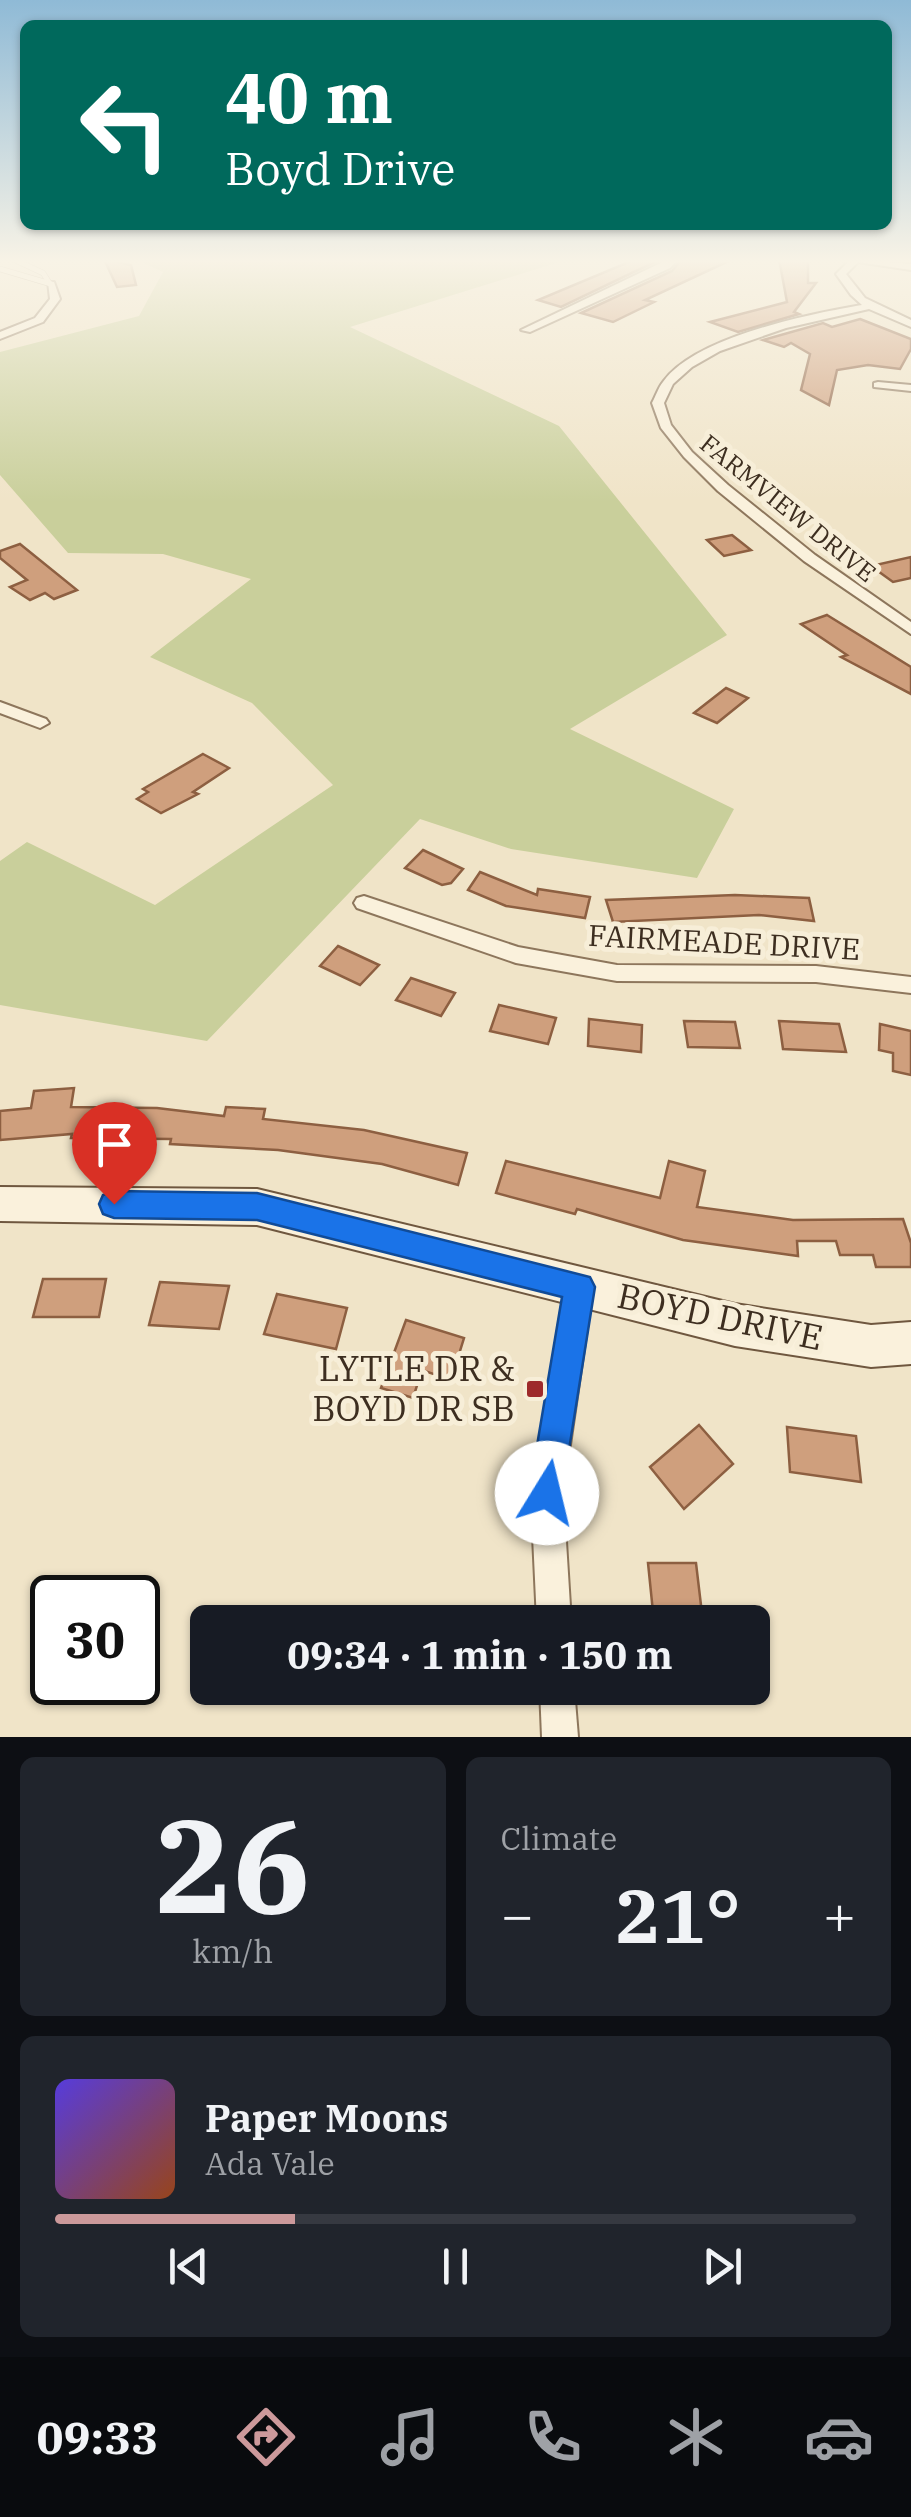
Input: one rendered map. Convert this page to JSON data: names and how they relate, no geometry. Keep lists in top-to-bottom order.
{
  "streets": {
    "street": ["FARMVIEW DRIVE", "FAIRMEADE DRIVE", "BOYD DRIVE"]
  },
  "places": {
    "transit": ["LYTLE DR & BOYD DR SB"]
  },
  "page": {
    "turn": ["40 m", "Boyd Drive"],
    "limit": "30",
    "trip": "09:34 · 1 min · 150 m",
    "tile": [
      ["26", "km/h"],
      "Climate"
    ],
    "heat": ["−", "21°", "+"],
    "song": ["Paper Moons", "Ada Vale"],
    "tabs": "09:33"
  }
}
